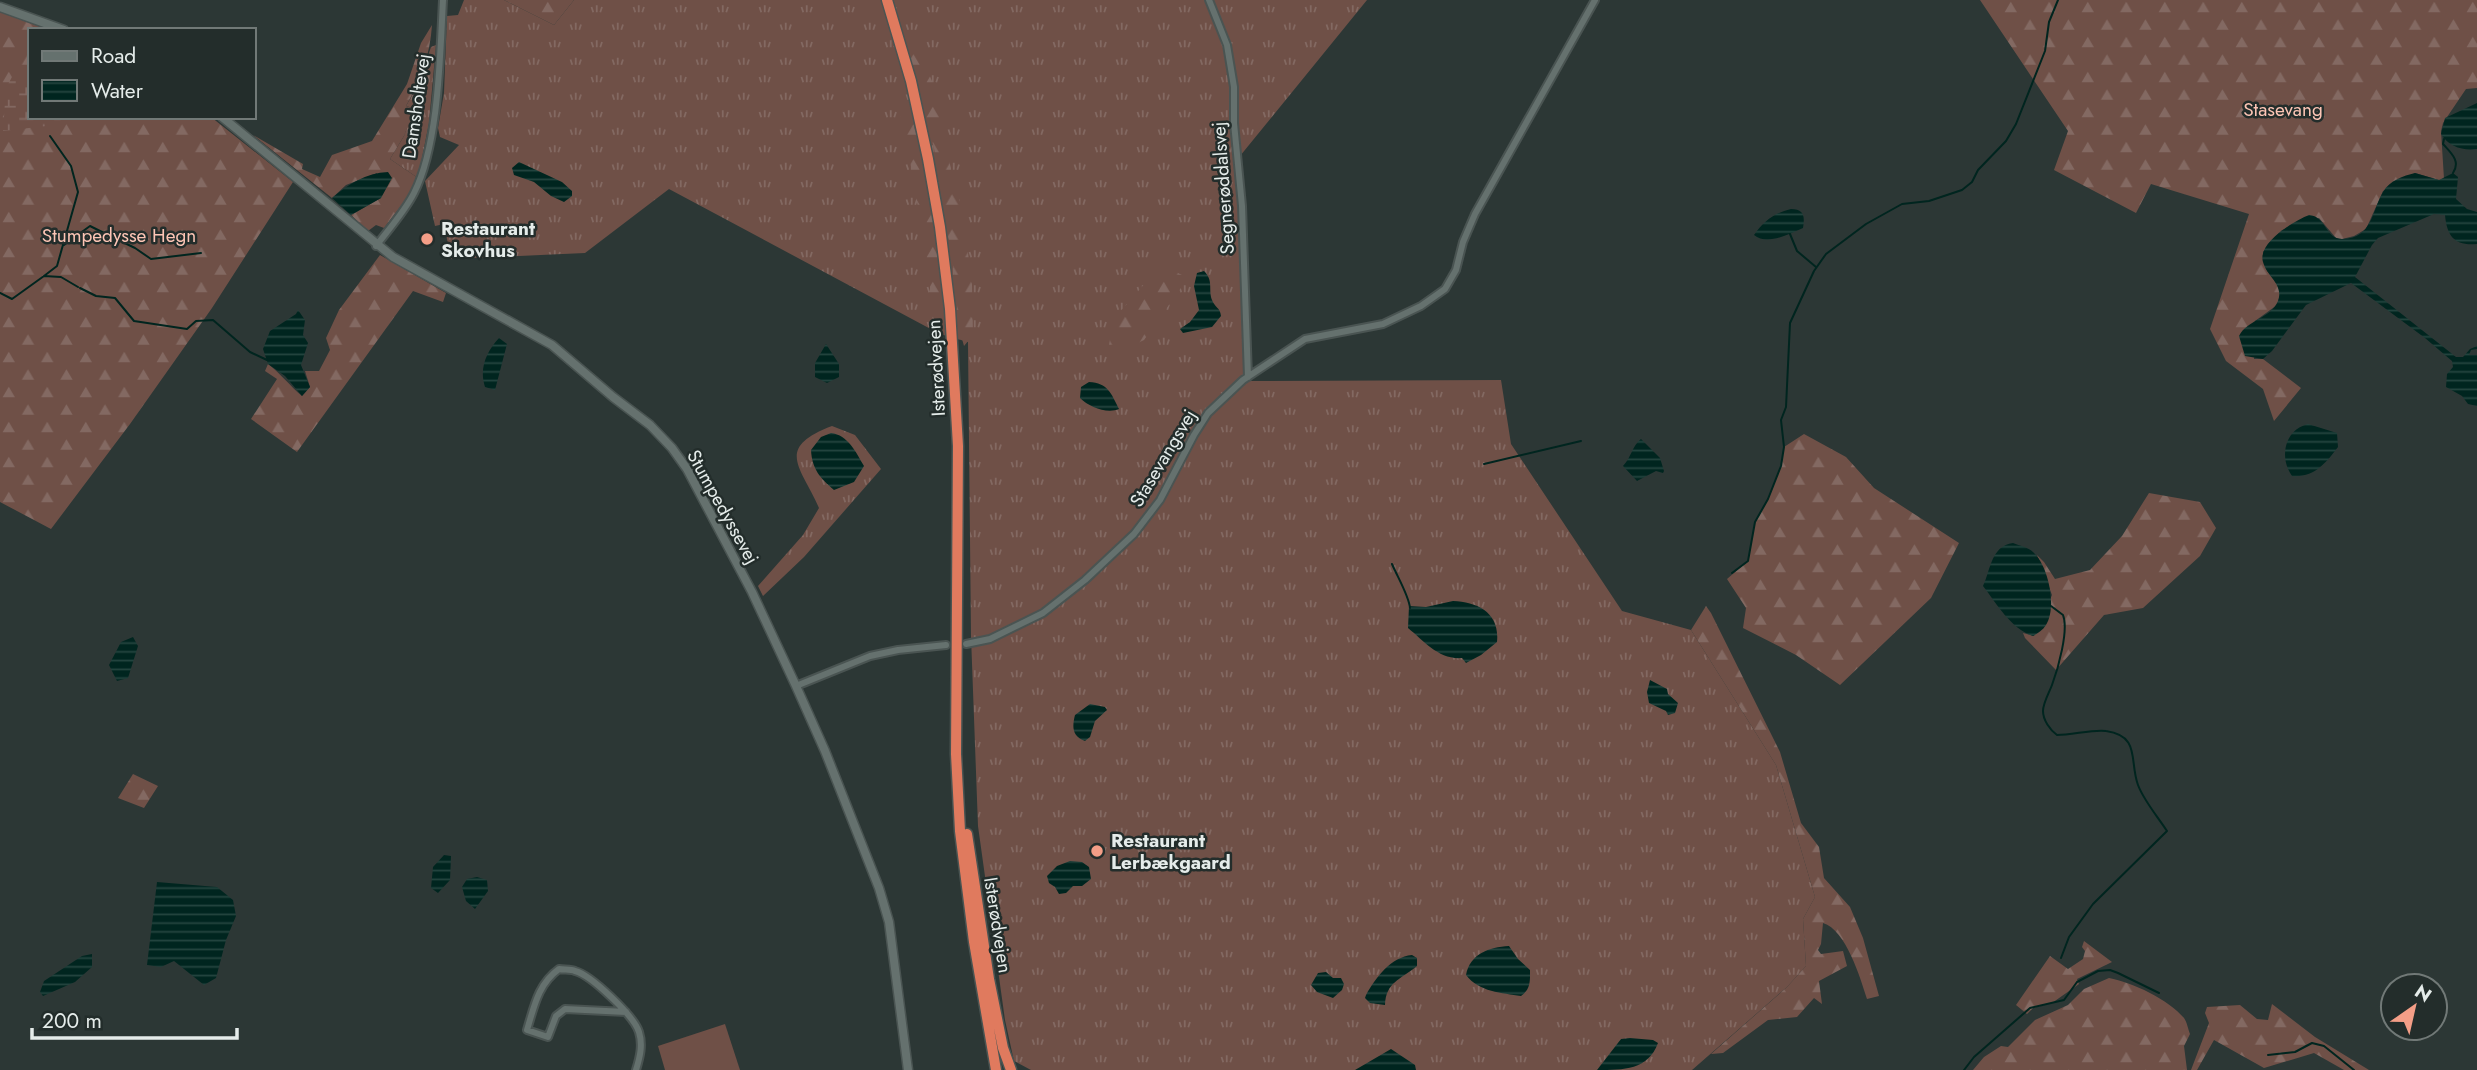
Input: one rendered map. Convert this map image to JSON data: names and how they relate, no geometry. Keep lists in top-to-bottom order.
{
  "streets": {
    "highway": ["Isterødvejen"],
    "street": [
      "Damsholtevej",
      "Segnerøddalsvej",
      "Stasevangsvej",
      "Stumpedyssevej"
    ]
  },
  "crossings": [
    ["Damsholtevej", "Stumpedyssevej"],
    ["Segnerøddalsvej", "Stasevangsvej"]
  ],
  "parks": ["Stasevang", "Stumpedysse Hegn"],
  "places": ["Restaurant Skovhus", "Restaurant Lerbækgaard"],
  "legend": ["Road", "Water"],
  "scale_bar": "200 m",
  "north": "top right"
}
